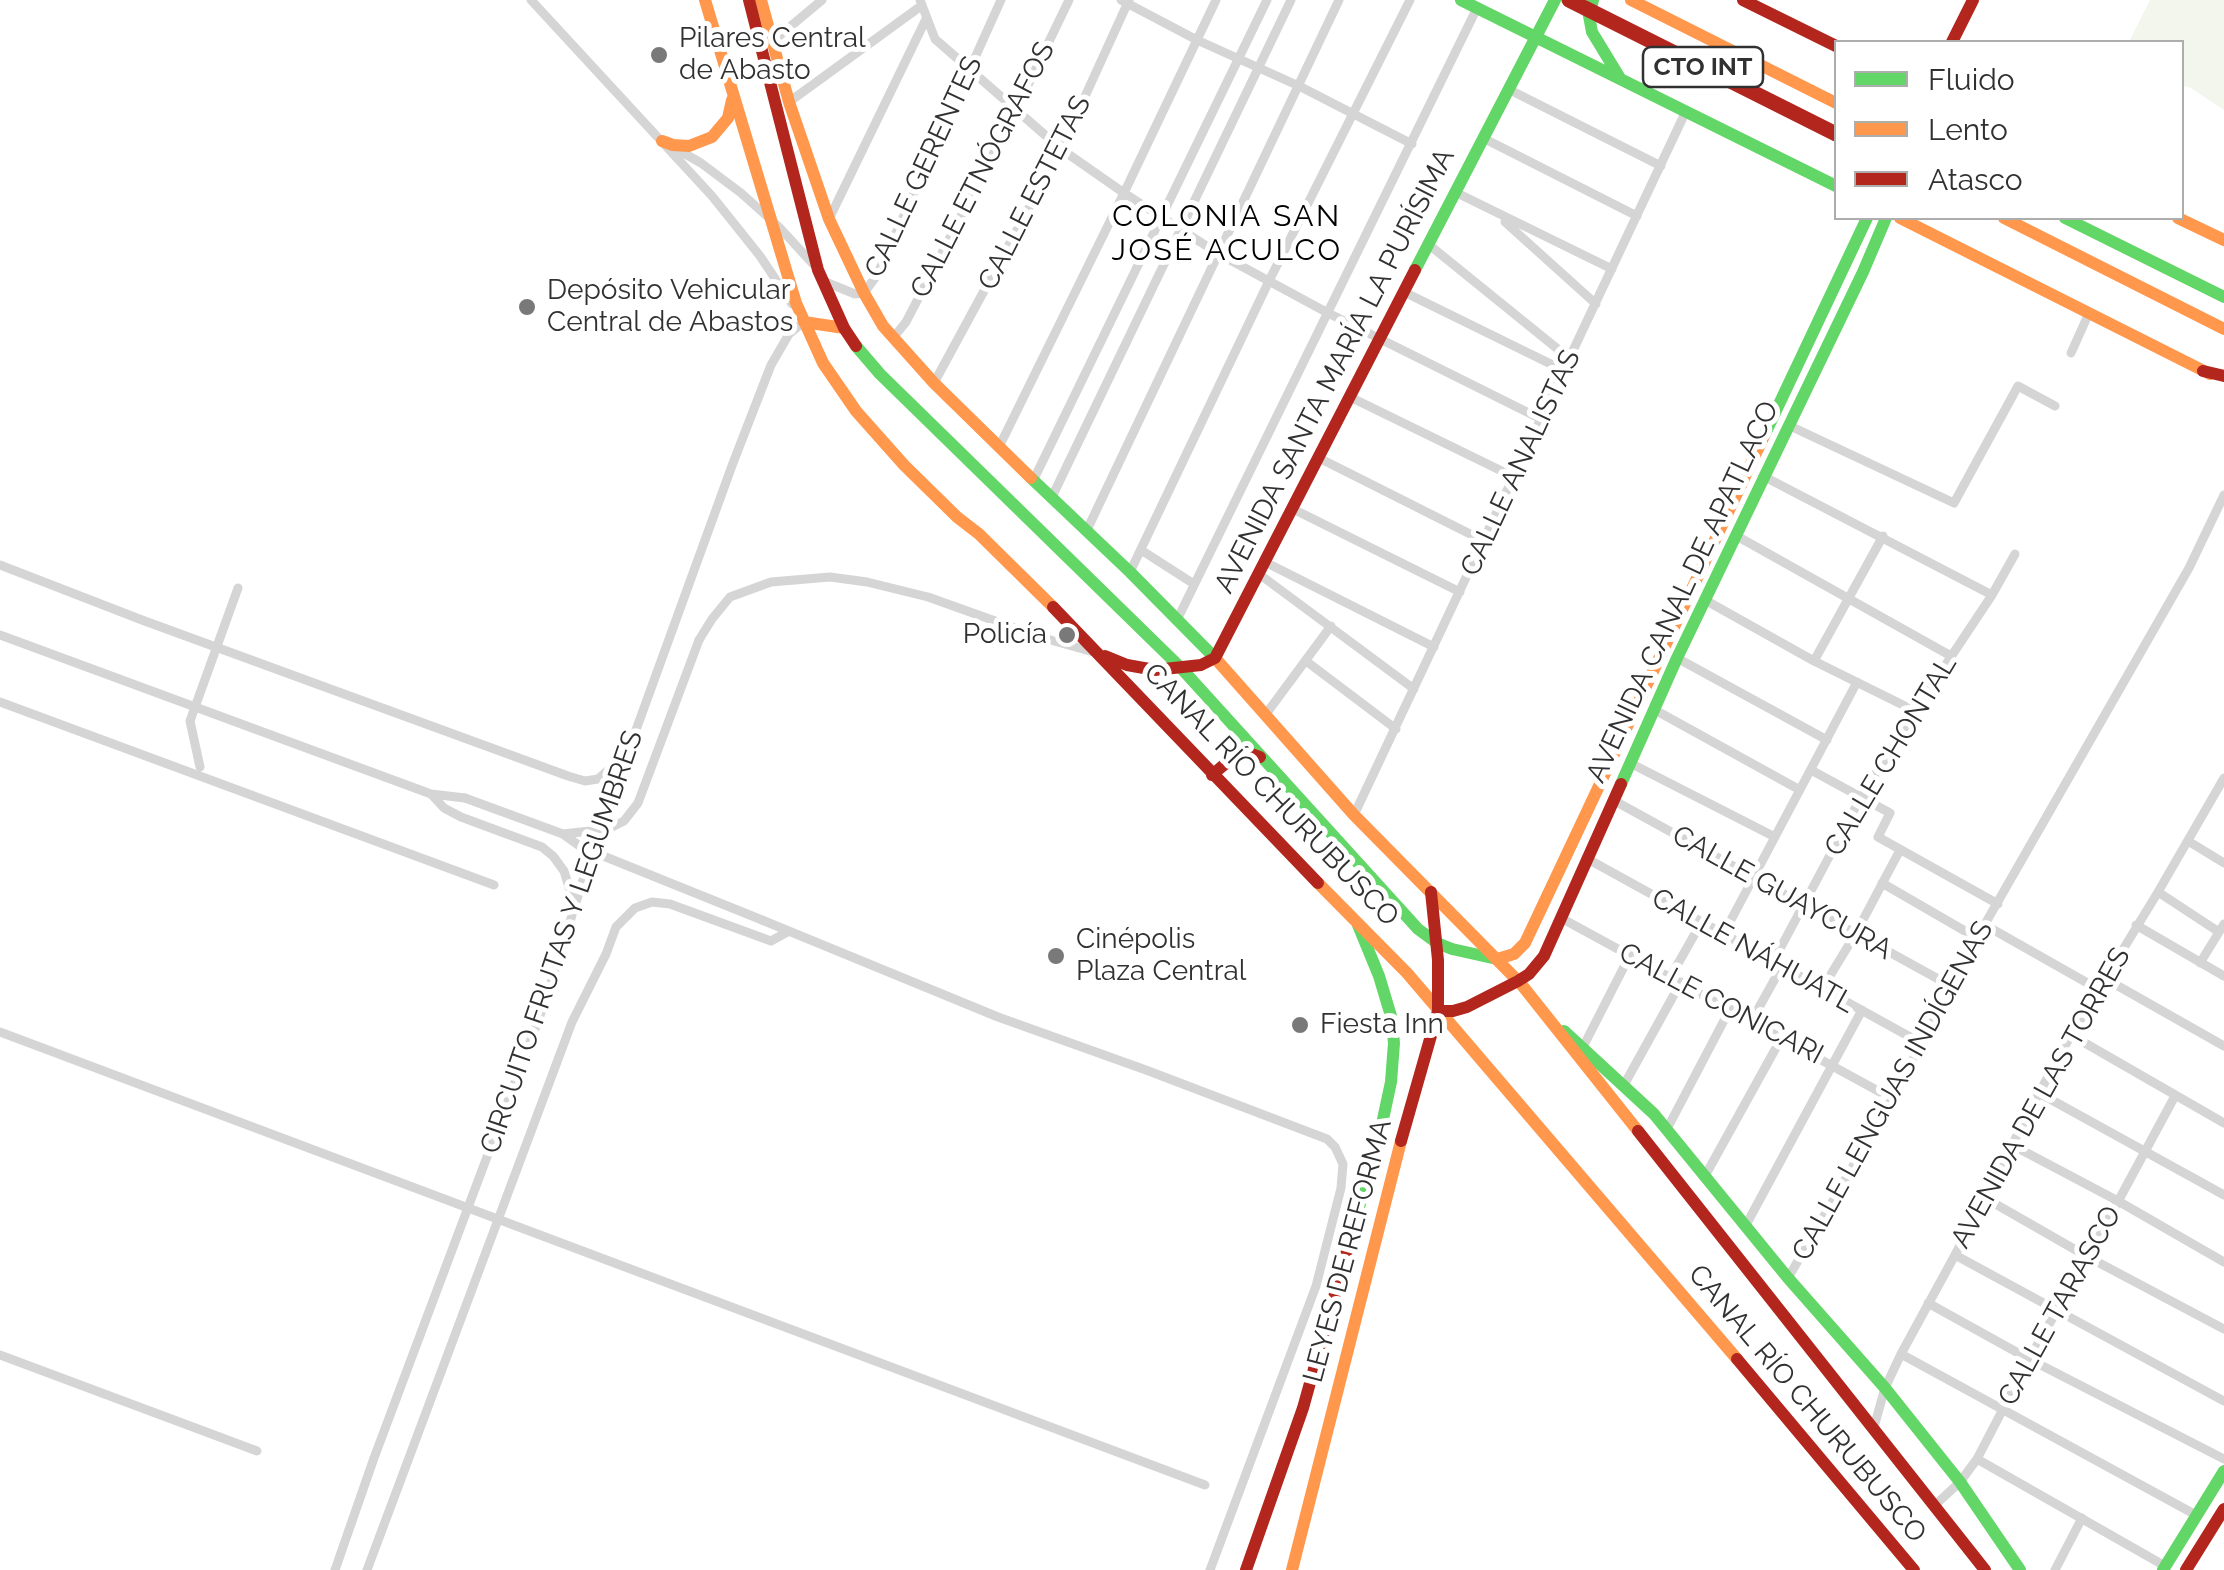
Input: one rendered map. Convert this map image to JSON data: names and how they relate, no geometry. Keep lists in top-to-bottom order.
{
  "streets": {
    "main road": [
      "CTO INT",
      "AVENIDA SANTA MARÍA LA PURÍSIMA",
      "AVENIDA CANAL DE APATLACO",
      "CANAL RÍO CHURUBUSCO",
      "LEYES DE REFORMA"
    ],
    "street": [
      "CALLE GERENTES",
      "CALLE ETNÓGRAFOS",
      "CALLE ESTETAS",
      "CALLE ANALISTAS",
      "CALLE CHONTAL",
      "CALLE GUAYCURA",
      "CIRCUITO FRUTAS Y LEGUMBRES",
      "CALLE NÁHUATL",
      "CALLE CONICARI",
      "CALLE LENGUAS INDÍGENAS",
      "AVENIDA DE LAS TORRES",
      "CALLE TARASCO"
    ]
  },
  "crossings": [
    ["CTO INT", "AVENIDA SANTA MARÍA LA PURÍSIMA"],
    ["CTO INT", "CALLE ANALISTAS"],
    ["CALLE GERENTES", "CANAL RÍO CHURUBUSCO"],
    ["CALLE ETNÓGRAFOS", "CANAL RÍO CHURUBUSCO"],
    ["CALLE ESTETAS", "CANAL RÍO CHURUBUSCO"],
    ["AVENIDA SANTA MARÍA LA PURÍSIMA", "CANAL RÍO CHURUBUSCO"],
    ["CALLE ANALISTAS", "CANAL RÍO CHURUBUSCO"],
    ["AVENIDA CANAL DE APATLACO", "CANAL RÍO CHURUBUSCO"],
    ["AVENIDA CANAL DE APATLACO", "CALLE GUAYCURA"],
    ["AVENIDA CANAL DE APATLACO", "CALLE NÁHUATL"],
    ["AVENIDA CANAL DE APATLACO", "CALLE CONICARI"],
    ["CALLE CHONTAL", "CALLE GUAYCURA"],
    ["CALLE CHONTAL", "CALLE NÁHUATL"],
    ["CALLE CHONTAL", "CALLE CONICARI"],
    ["CANAL RÍO CHURUBUSCO", "CIRCUITO FRUTAS Y LEGUMBRES"],
    ["CANAL RÍO CHURUBUSCO", "CALLE LENGUAS INDÍGENAS"],
    ["CANAL RÍO CHURUBUSCO", "AVENIDA DE LAS TORRES"],
    ["CANAL RÍO CHURUBUSCO", "LEYES DE REFORMA"],
    ["CANAL RÍO CHURUBUSCO", "CALLE TARASCO"],
    ["CALLE GUAYCURA", "CALLE LENGUAS INDÍGENAS"],
    ["CALLE NÁHUATL", "CALLE LENGUAS INDÍGENAS"]
  ],
  "districts": ["COLONIA SAN JOSÉ ACULCO"],
  "places": [
    "Pilares Central de Abasto",
    "Depósito Vehicular Central de Abastos",
    "Policía",
    "Cinépolis Plaza Central",
    "Fiesta Inn"
  ],
  "legend": ["Fluido", "Lento", "Atasco"]
}
